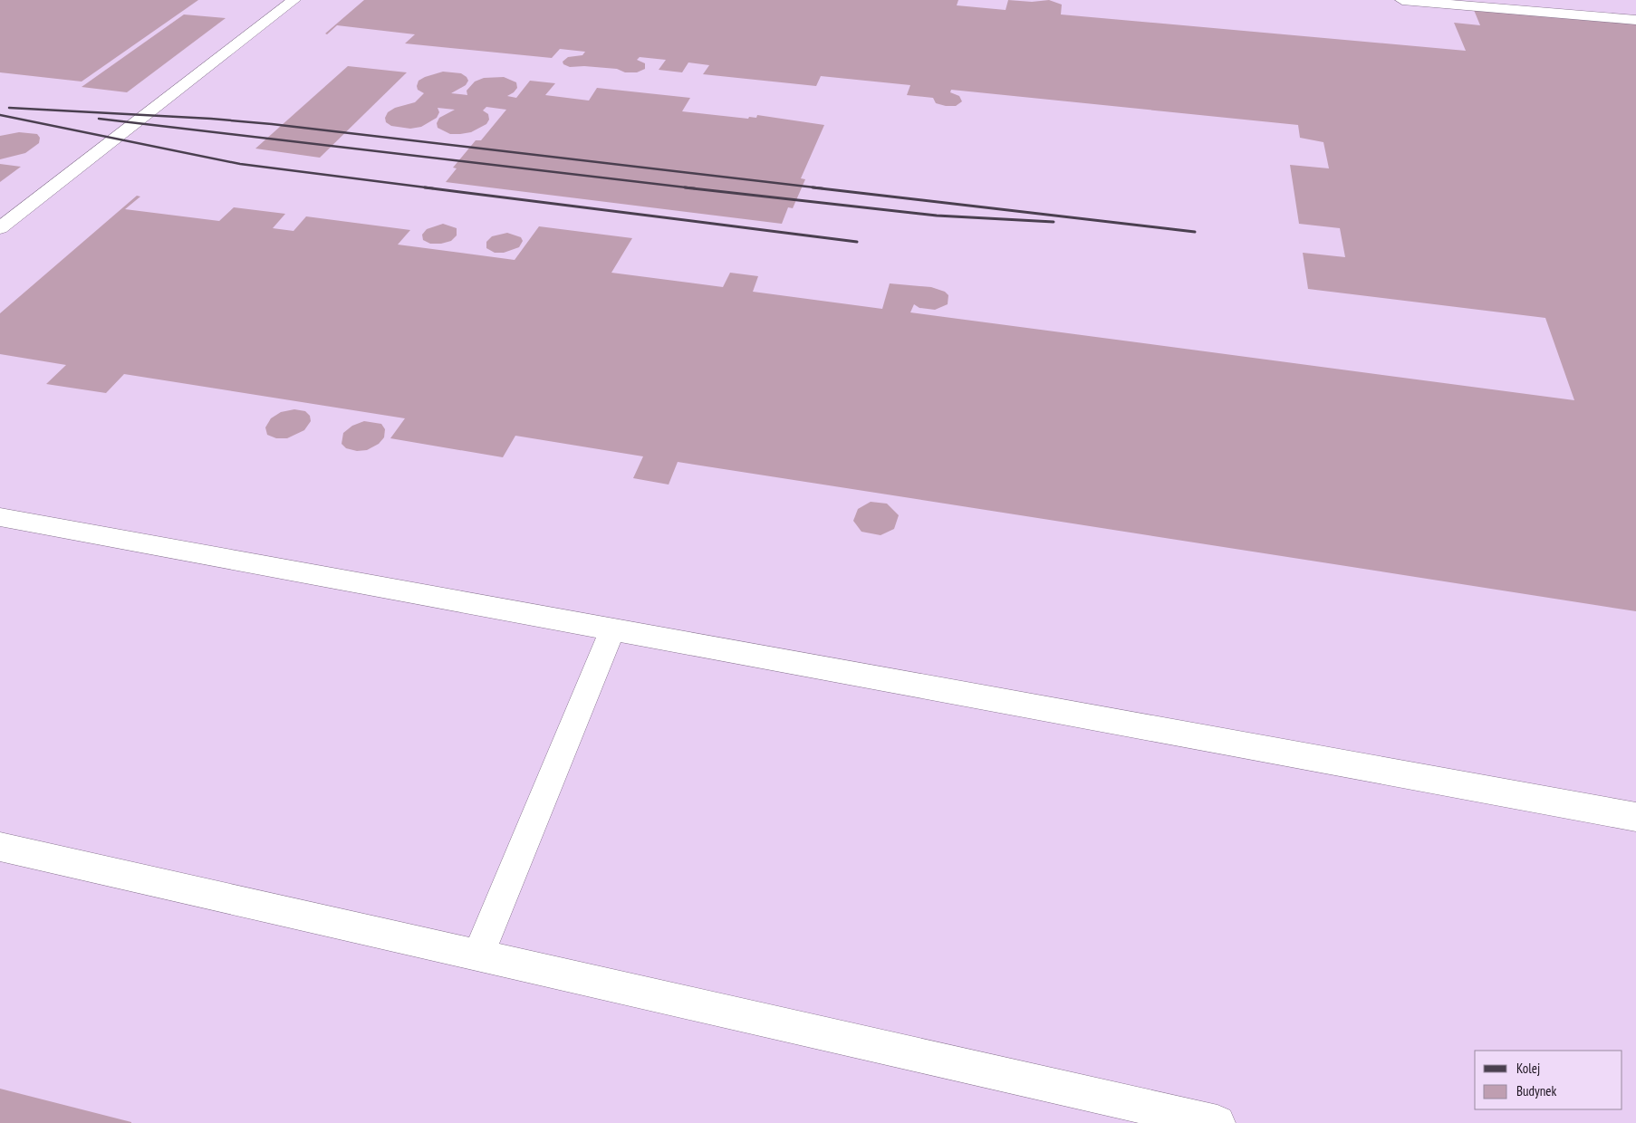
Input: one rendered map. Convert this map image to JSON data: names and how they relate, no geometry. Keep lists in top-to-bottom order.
{
  "legend": ["Kolej", "Budynek"]
}
